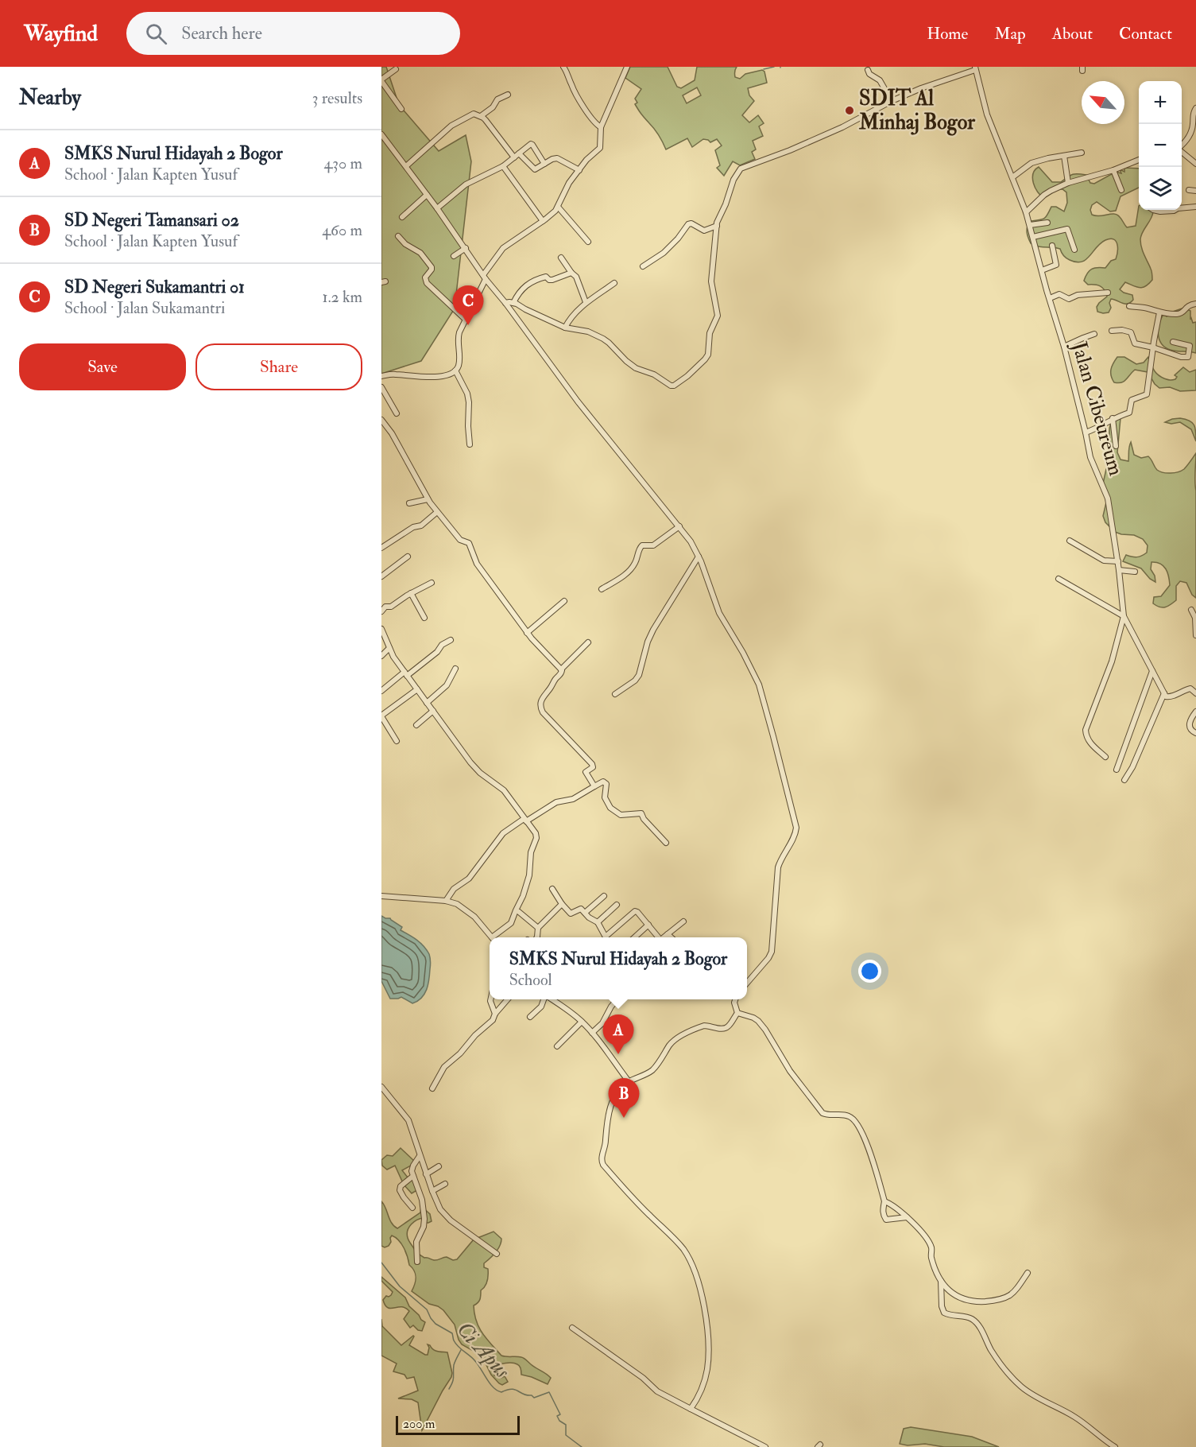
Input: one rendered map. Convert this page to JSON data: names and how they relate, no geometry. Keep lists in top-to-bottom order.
{
  "streets": {
    "street": ["Jalan Cibeureum"]
  },
  "water": ["Ci Apus"],
  "places": ["SDIT Al Minhaj Bogor"],
  "scale_bar": "200 m",
  "north": "top left",
  "page": {
    "header": "Wayfind",
    "search": "Search here",
    "nav": [
      "Home",
      "Map",
      "About",
      "Contact"
    ],
    "heading": ["Nearby", "3 results"],
    "map_buttons": ["+", "−"],
    "list": [
      {
        "mark": "A",
        "name": "SMKS Nurul Hidayah 2 Bogor",
        "note": "School · Jalan Kapten Yusuf",
        "value": "430 m"
      },
      {
        "mark": "B",
        "name": "SD Negeri Tamansari 02",
        "note": "School · Jalan Kapten Yusuf",
        "value": "460 m"
      },
      {
        "mark": "C",
        "name": "SD Negeri Sukamantri 01",
        "note": "School · Jalan Sukamantri",
        "value": "1.2 km"
      }
    ],
    "pins": ["C", "A", "B"],
    "buttons": ["Save", "Share"],
    "popup": ["SMKS Nurul Hidayah 2 Bogor", "School"],
    "scale": "200 m"
  }
}
